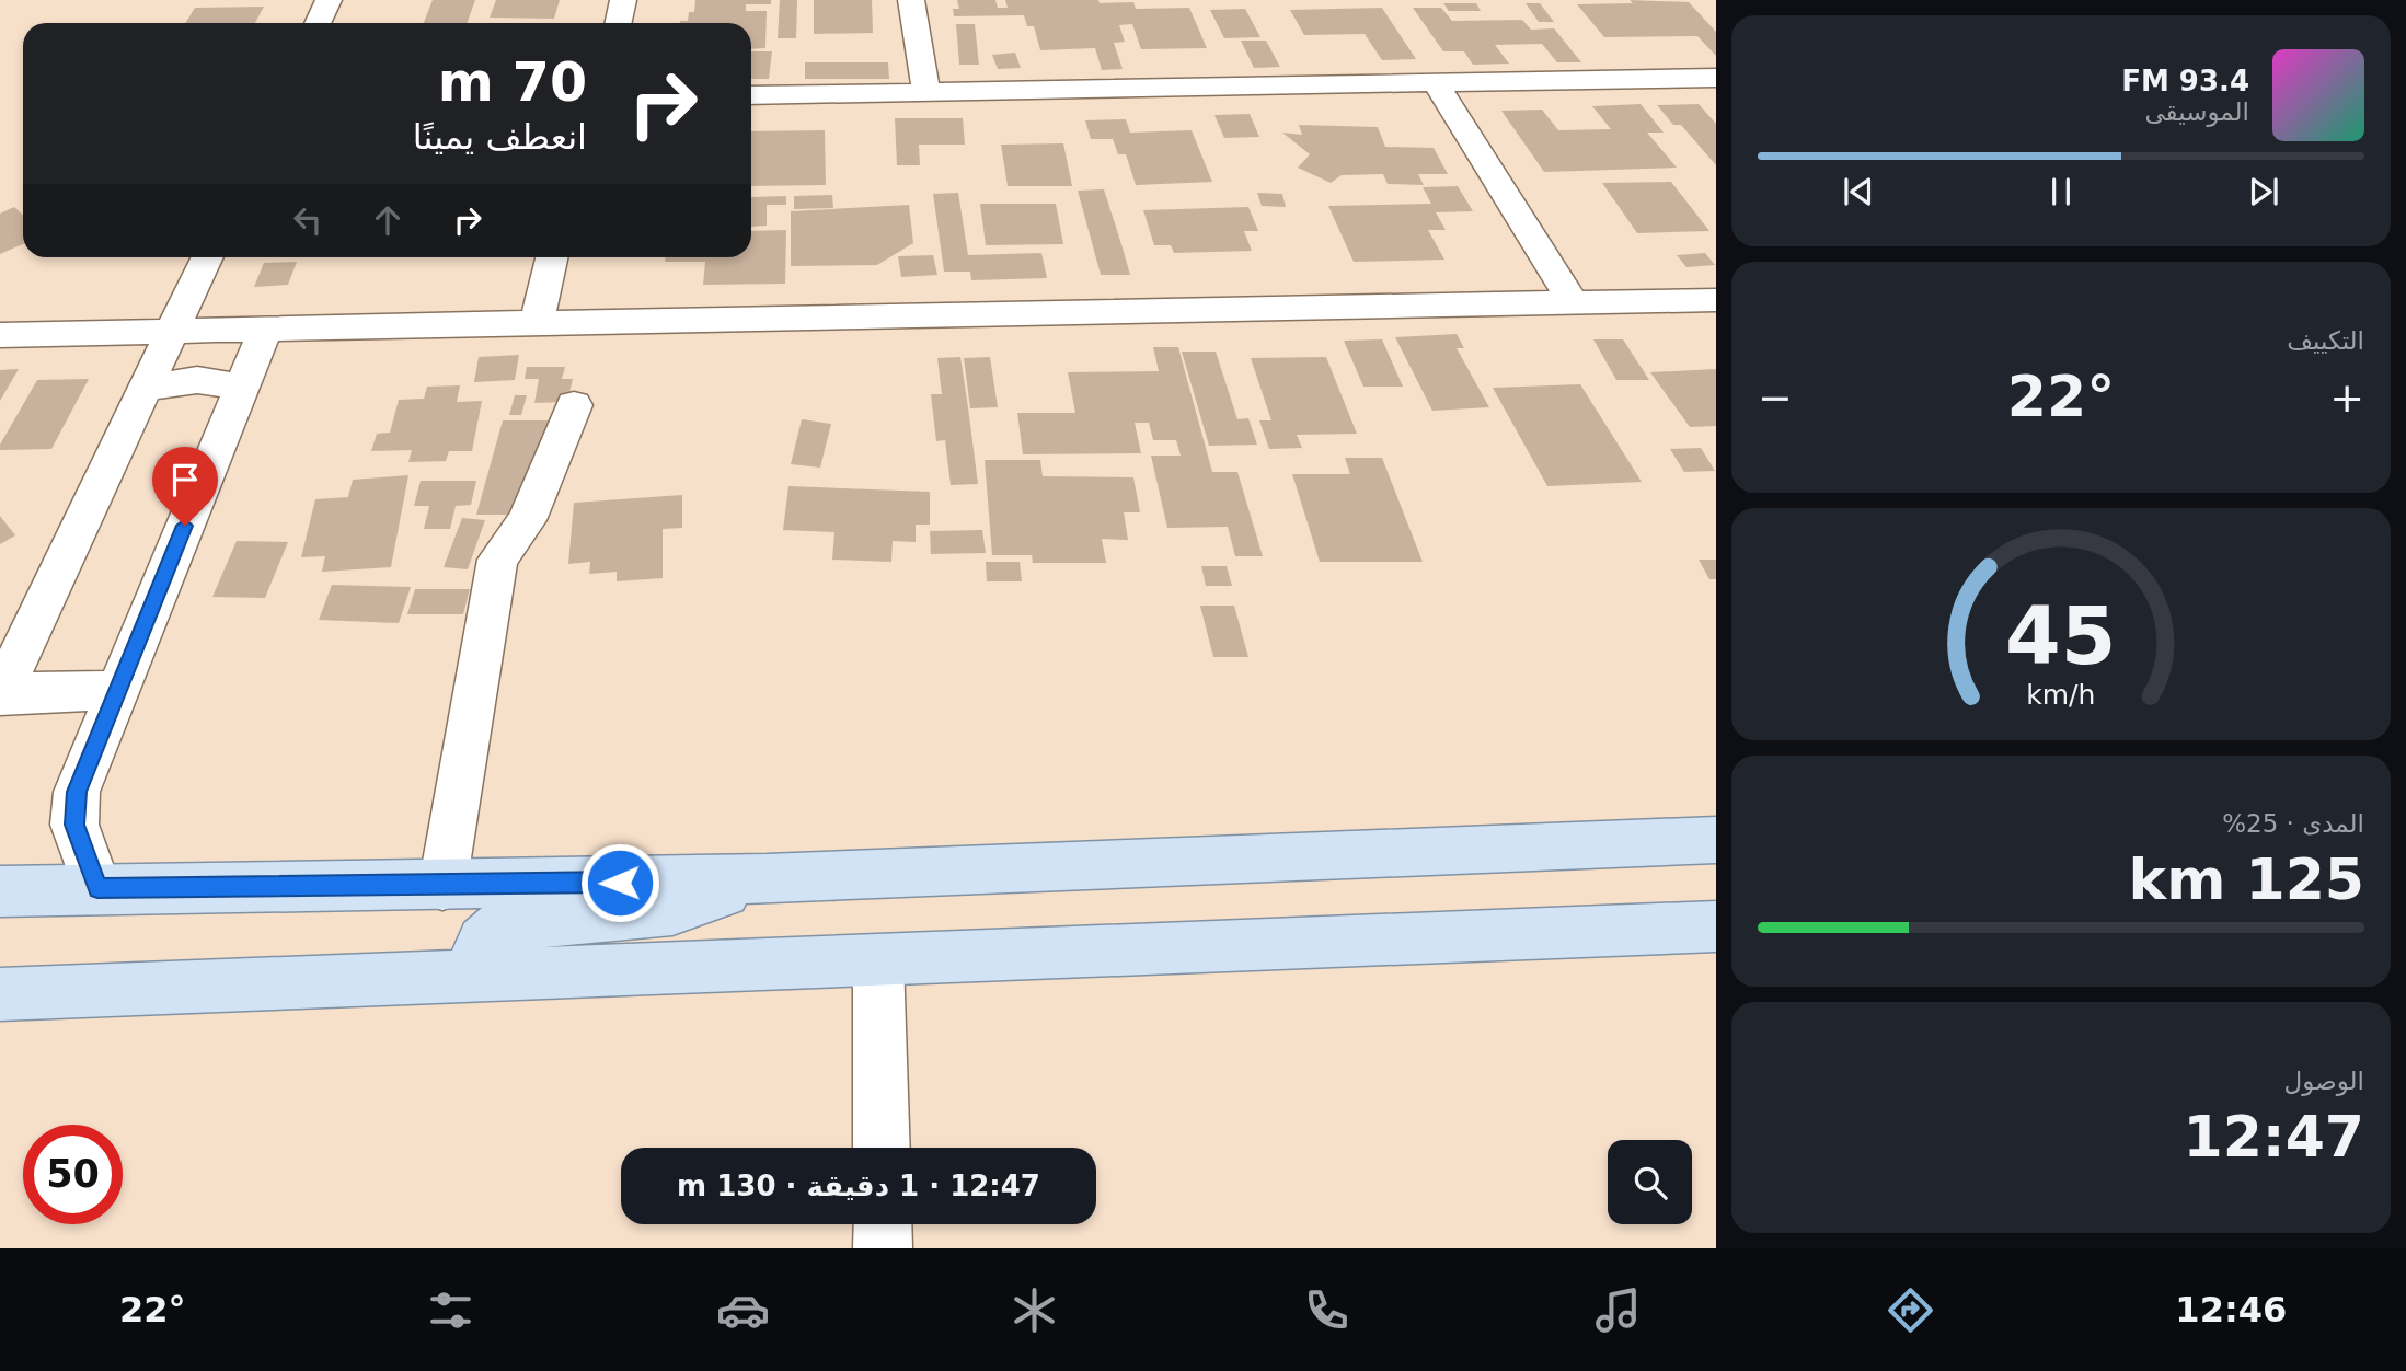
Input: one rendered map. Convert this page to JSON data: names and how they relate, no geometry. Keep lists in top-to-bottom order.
{
  "page": {
    "turn": ["70 m", "انعطف يمينًا"],
    "song": ["93.4 FM", "الموسيقى"],
    "tile": [
      "التكييف",
      ["المدى · 25%", "125 km"],
      ["الوصول", "12:47"]
    ],
    "heat": ["−", "22°", "+"],
    "limit": "50",
    "trip": "12:47 · 1 دقيقة · 130 m",
    "tabs": ["12:46", "22°"],
    "gauge": ["45", "km/h"]
  }
}
